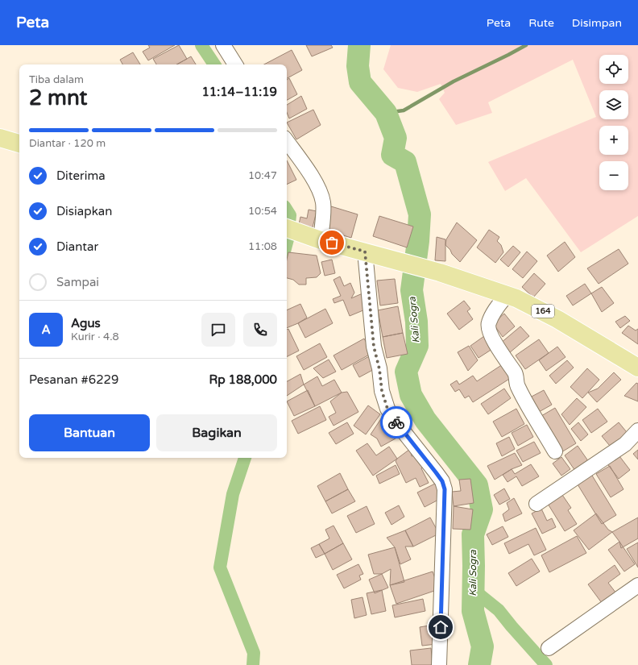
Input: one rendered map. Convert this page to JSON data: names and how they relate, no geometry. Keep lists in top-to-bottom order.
{
  "streets": {
    "main road": ["164"]
  },
  "water": ["Kali Sogra"],
  "page": {
    "header": "Peta",
    "nav": ["Peta", "Rute", "Disimpan"],
    "map_buttons": ["+", "−"],
    "heading": ["2 mnt", "Tiba dalam", "11:14–11:19"],
    "panel": [
      "Agus",
      "Kurir · 4.8",
      "Pesanan #6229",
      "Rp 188,000"
    ],
    "bar": "Diantar · 120 m",
    "list": [
      ["Diterima", "10:47"],
      ["Disiapkan", "10:54"],
      ["Diantar", "11:08"],
      "Sampai"
    ],
    "round": "A",
    "buttons": ["Bantuan", "Bagikan"]
  }
}
